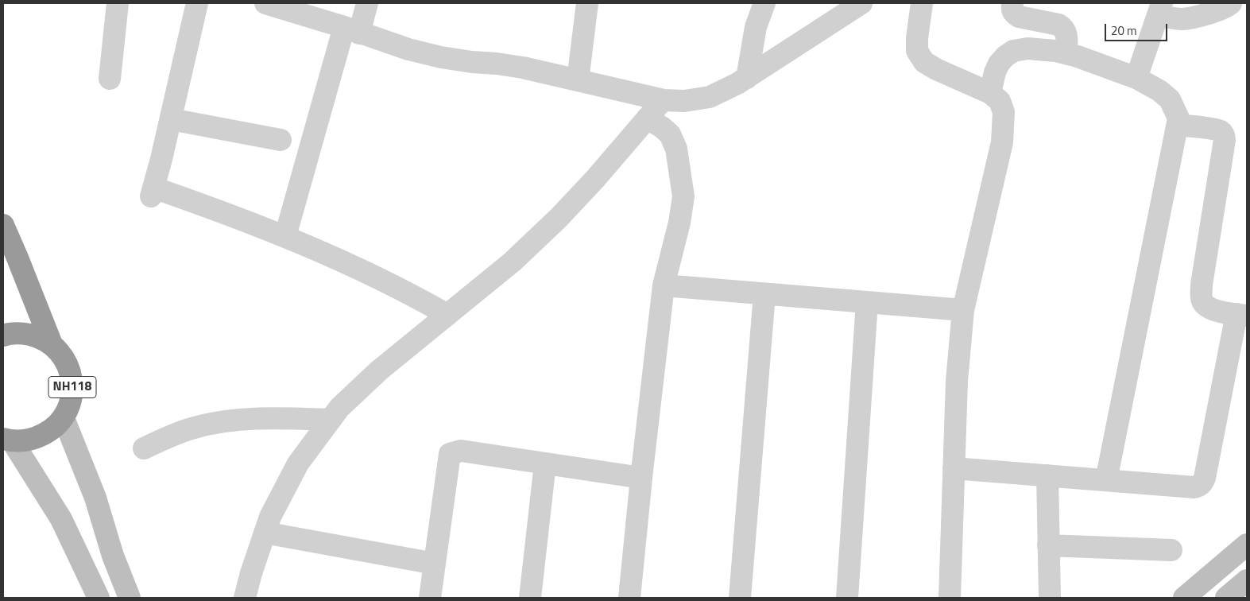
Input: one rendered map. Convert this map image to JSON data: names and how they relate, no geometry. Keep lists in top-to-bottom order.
{
  "streets": {
    "highway": ["NH118"]
  },
  "scale_bar": "20 m"
}
